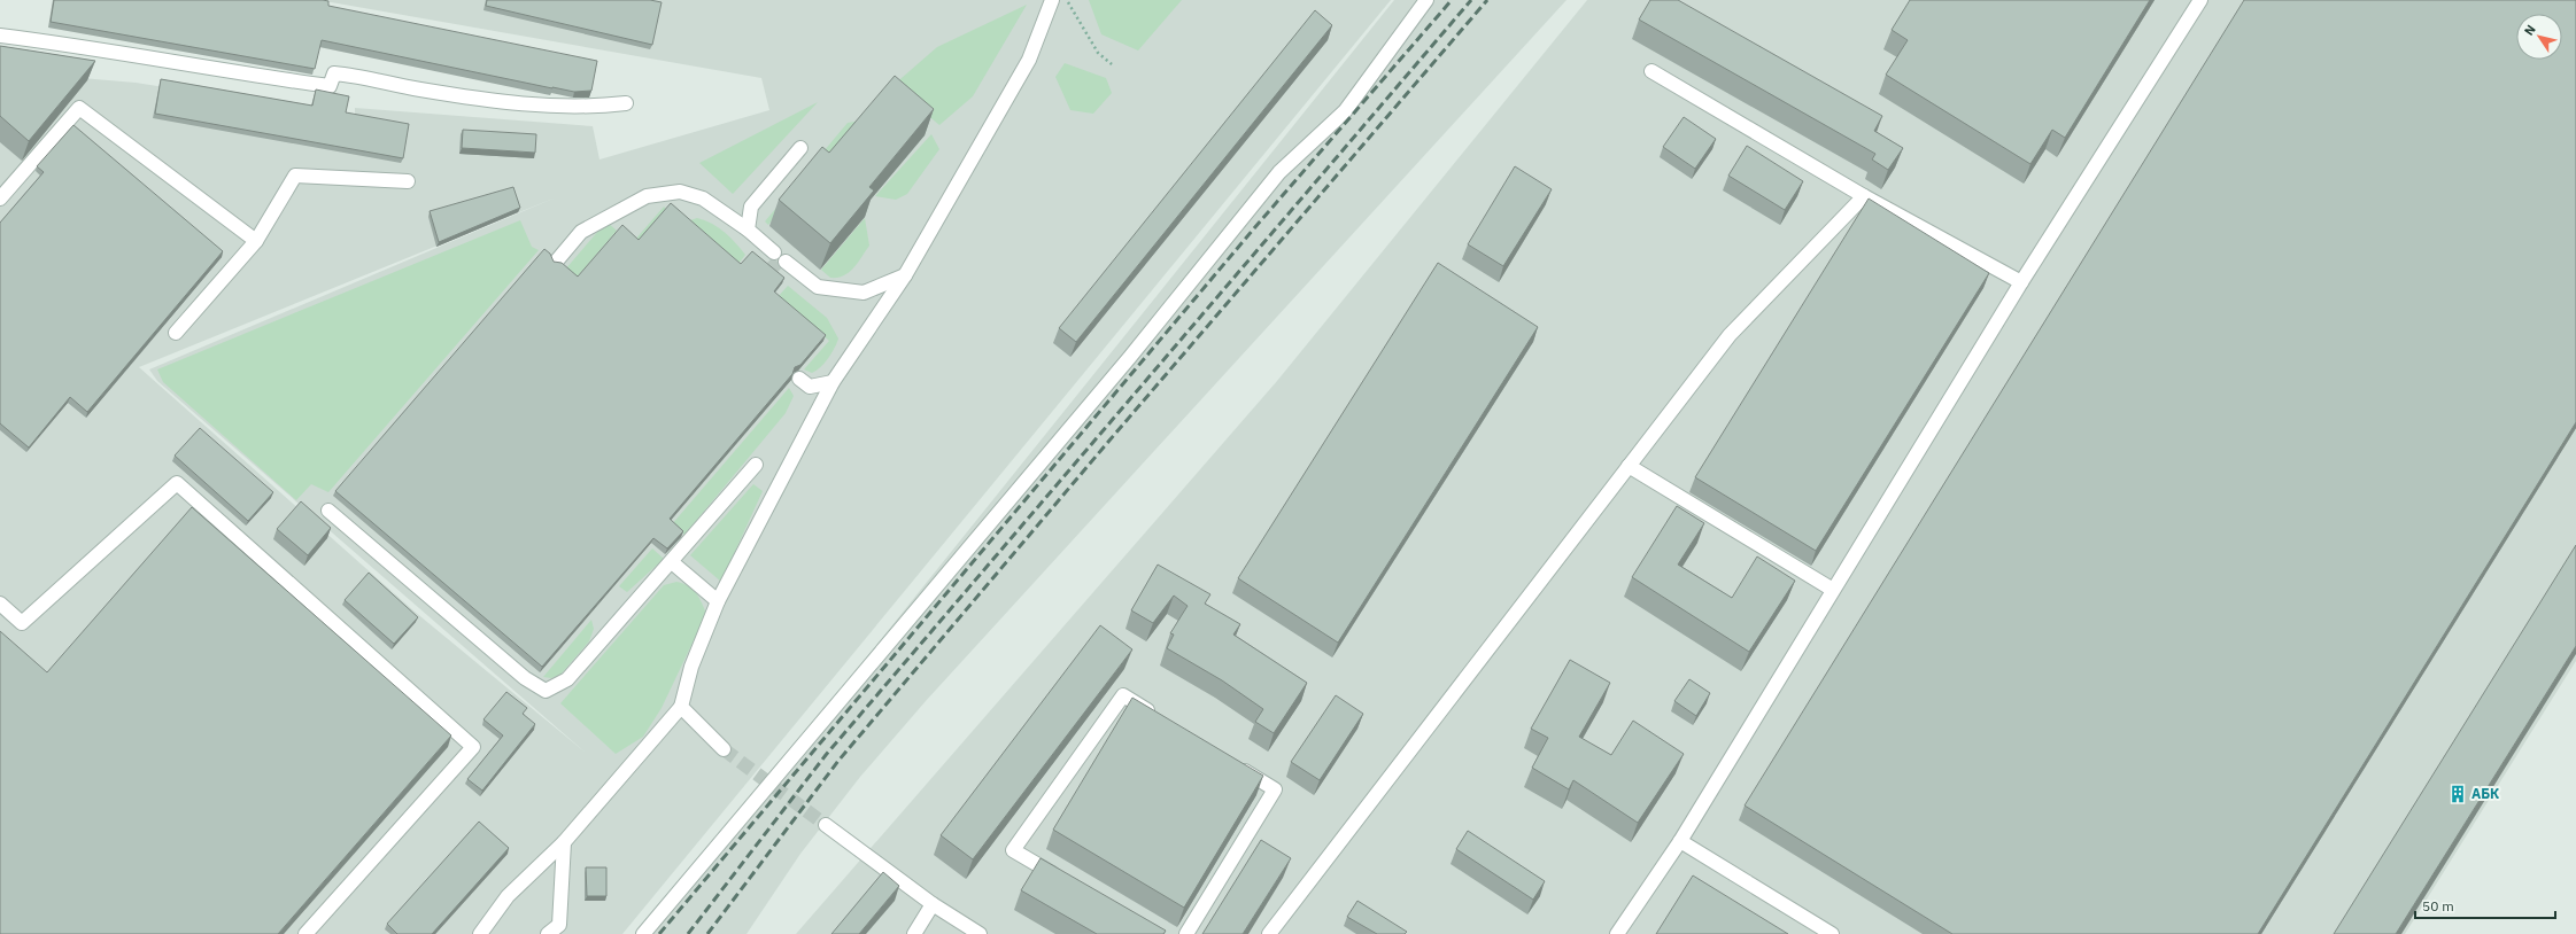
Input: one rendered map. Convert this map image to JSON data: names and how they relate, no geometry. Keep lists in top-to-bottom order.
{
  "places": {
    "building": ["АБК"]
  },
  "scale_bar": "50 m",
  "north": "top left"
}
